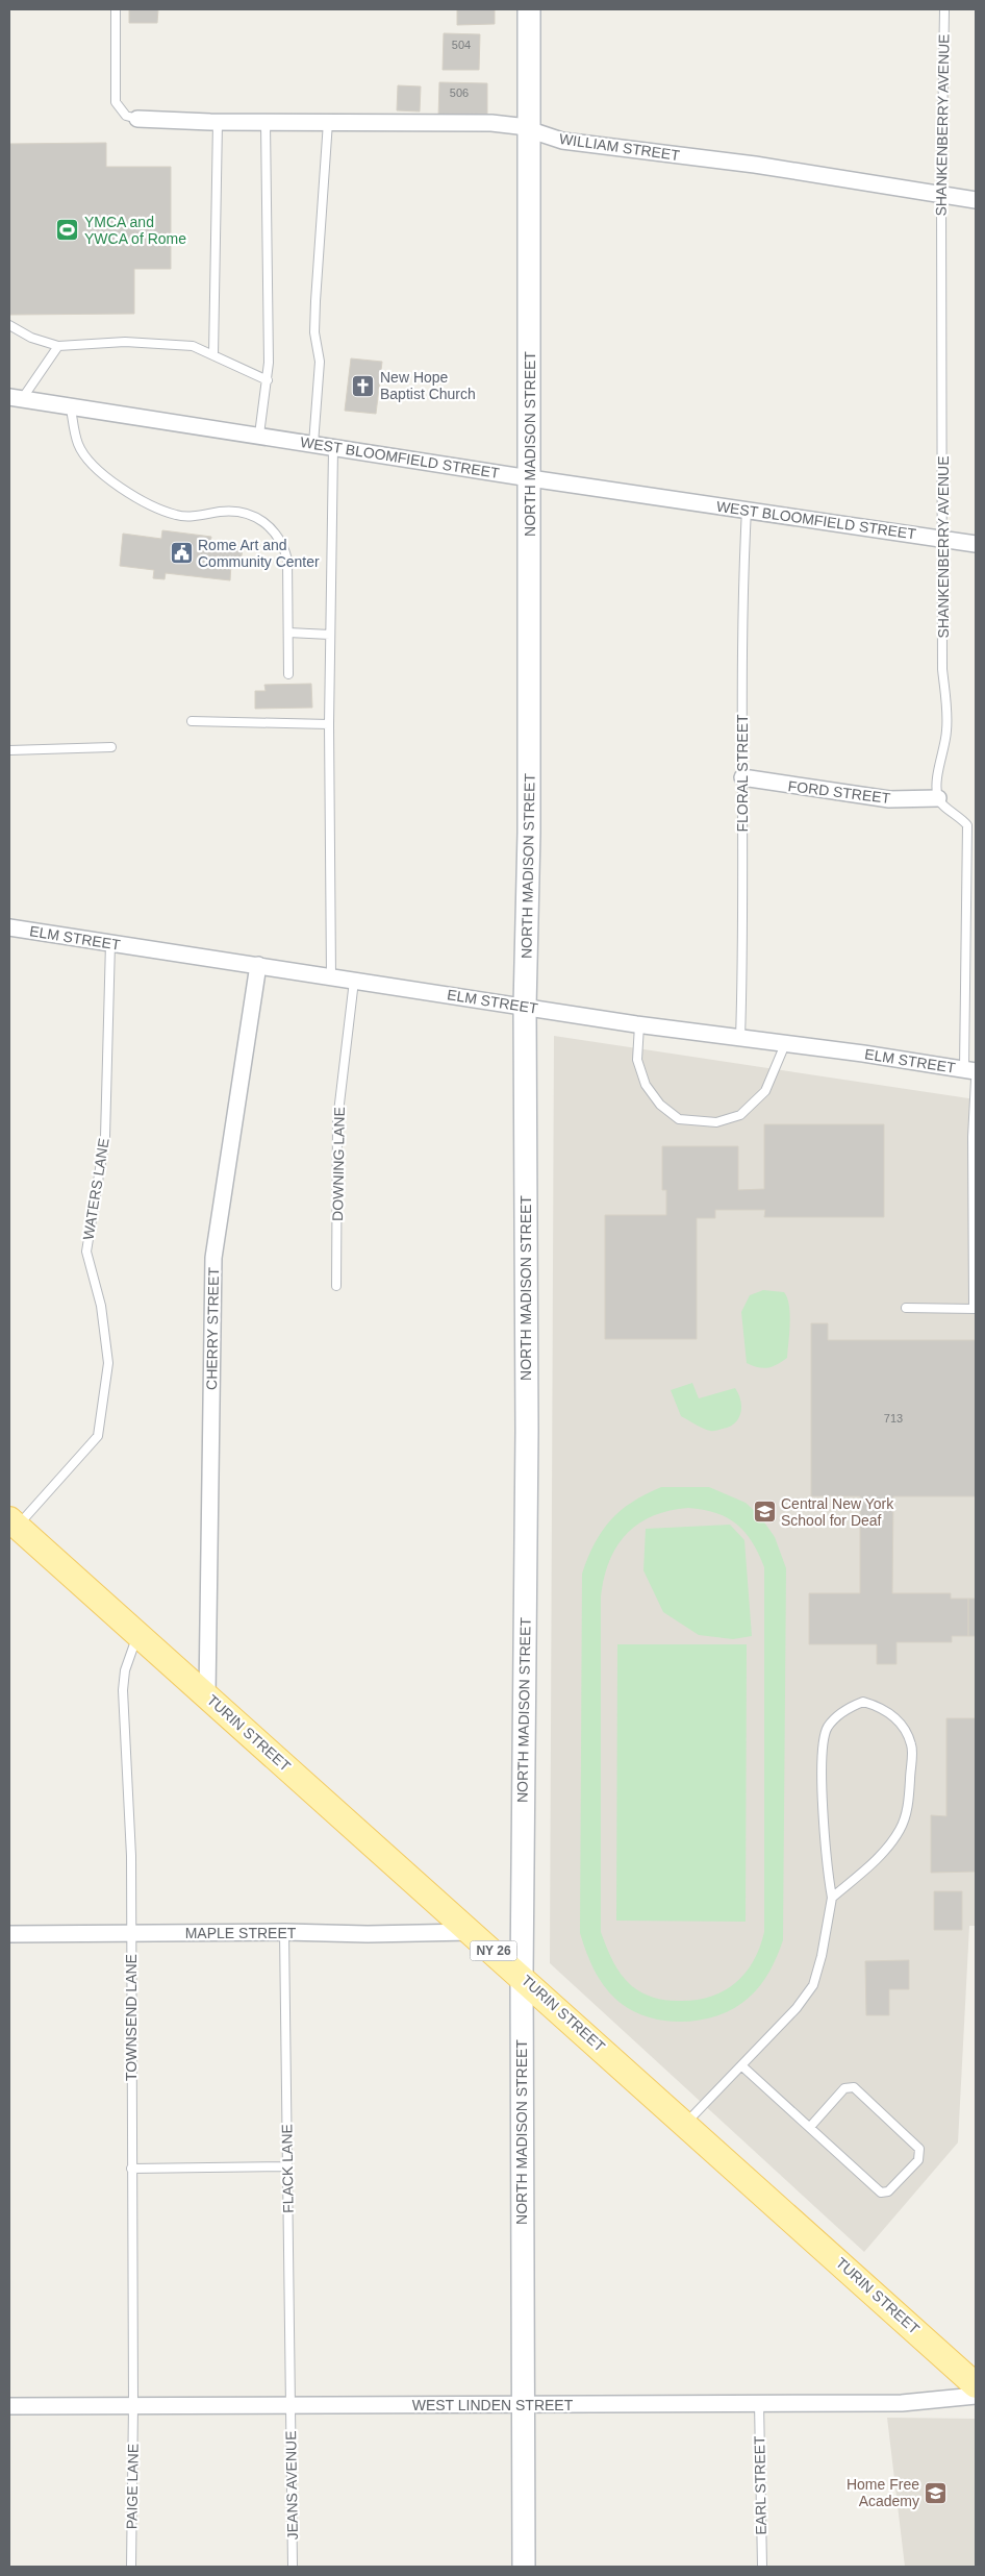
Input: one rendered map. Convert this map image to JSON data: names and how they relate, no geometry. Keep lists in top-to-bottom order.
{
  "streets": {
    "main road": ["TURIN STREET", "NY 26"],
    "street": [
      "WILLIAM STREET",
      "NORTH MADISON STREET",
      "WEST BLOOMFIELD STREET",
      "FORD STREET",
      "ELM STREET",
      "CHERRY STREET",
      "MAPLE STREET",
      "WEST LINDEN STREET"
    ],
    "lane": [
      "SHANKENBERRY AVENUE",
      "FLORAL STREET",
      "DOWNING LANE",
      "WATERS LANE",
      "TOWNSEND LANE",
      "FLACK LANE",
      "JEANS AVENUE",
      "EARL STREET",
      "PAIGE LANE"
    ]
  },
  "crossings": [
    ["SHANKENBERRY AVENUE", "WILLIAM STREET"],
    ["SHANKENBERRY AVENUE", "WEST BLOOMFIELD STREET"],
    ["SHANKENBERRY AVENUE", "FORD STREET"],
    ["WILLIAM STREET", "NORTH MADISON STREET"],
    ["NORTH MADISON STREET", "WEST BLOOMFIELD STREET"],
    ["NORTH MADISON STREET", "ELM STREET"],
    ["NORTH MADISON STREET", "TURIN STREET"],
    ["NORTH MADISON STREET", "WEST LINDEN STREET"],
    ["WEST BLOOMFIELD STREET", "FLORAL STREET"],
    ["FLORAL STREET", "FORD STREET"],
    ["FLORAL STREET", "ELM STREET"],
    ["ELM STREET", "DOWNING LANE"],
    ["ELM STREET", "WATERS LANE"],
    ["ELM STREET", "CHERRY STREET"],
    ["WATERS LANE", "TURIN STREET"],
    ["CHERRY STREET", "TURIN STREET"],
    ["TURIN STREET", "MAPLE STREET"],
    ["TURIN STREET", "TOWNSEND LANE"],
    ["MAPLE STREET", "TOWNSEND LANE"],
    ["MAPLE STREET", "FLACK LANE"],
    ["TOWNSEND LANE", "WEST LINDEN STREET"],
    ["TOWNSEND LANE", "PAIGE LANE"],
    ["FLACK LANE", "WEST LINDEN STREET"],
    ["FLACK LANE", "JEANS AVENUE"],
    ["WEST LINDEN STREET", "JEANS AVENUE"],
    ["WEST LINDEN STREET", "EARL STREET"],
    ["WEST LINDEN STREET", "PAIGE LANE"]
  ],
  "places": {
    "sports": ["YMCA and YWCA of Rome"],
    "church": ["New Hope Baptist Church"],
    "public building": ["Rome Art and Community Center"],
    "school or university": ["Central New York School for Deaf", "Home Free Academy"]
  },
  "house_numbers": ["504", "506", "713"]
}
